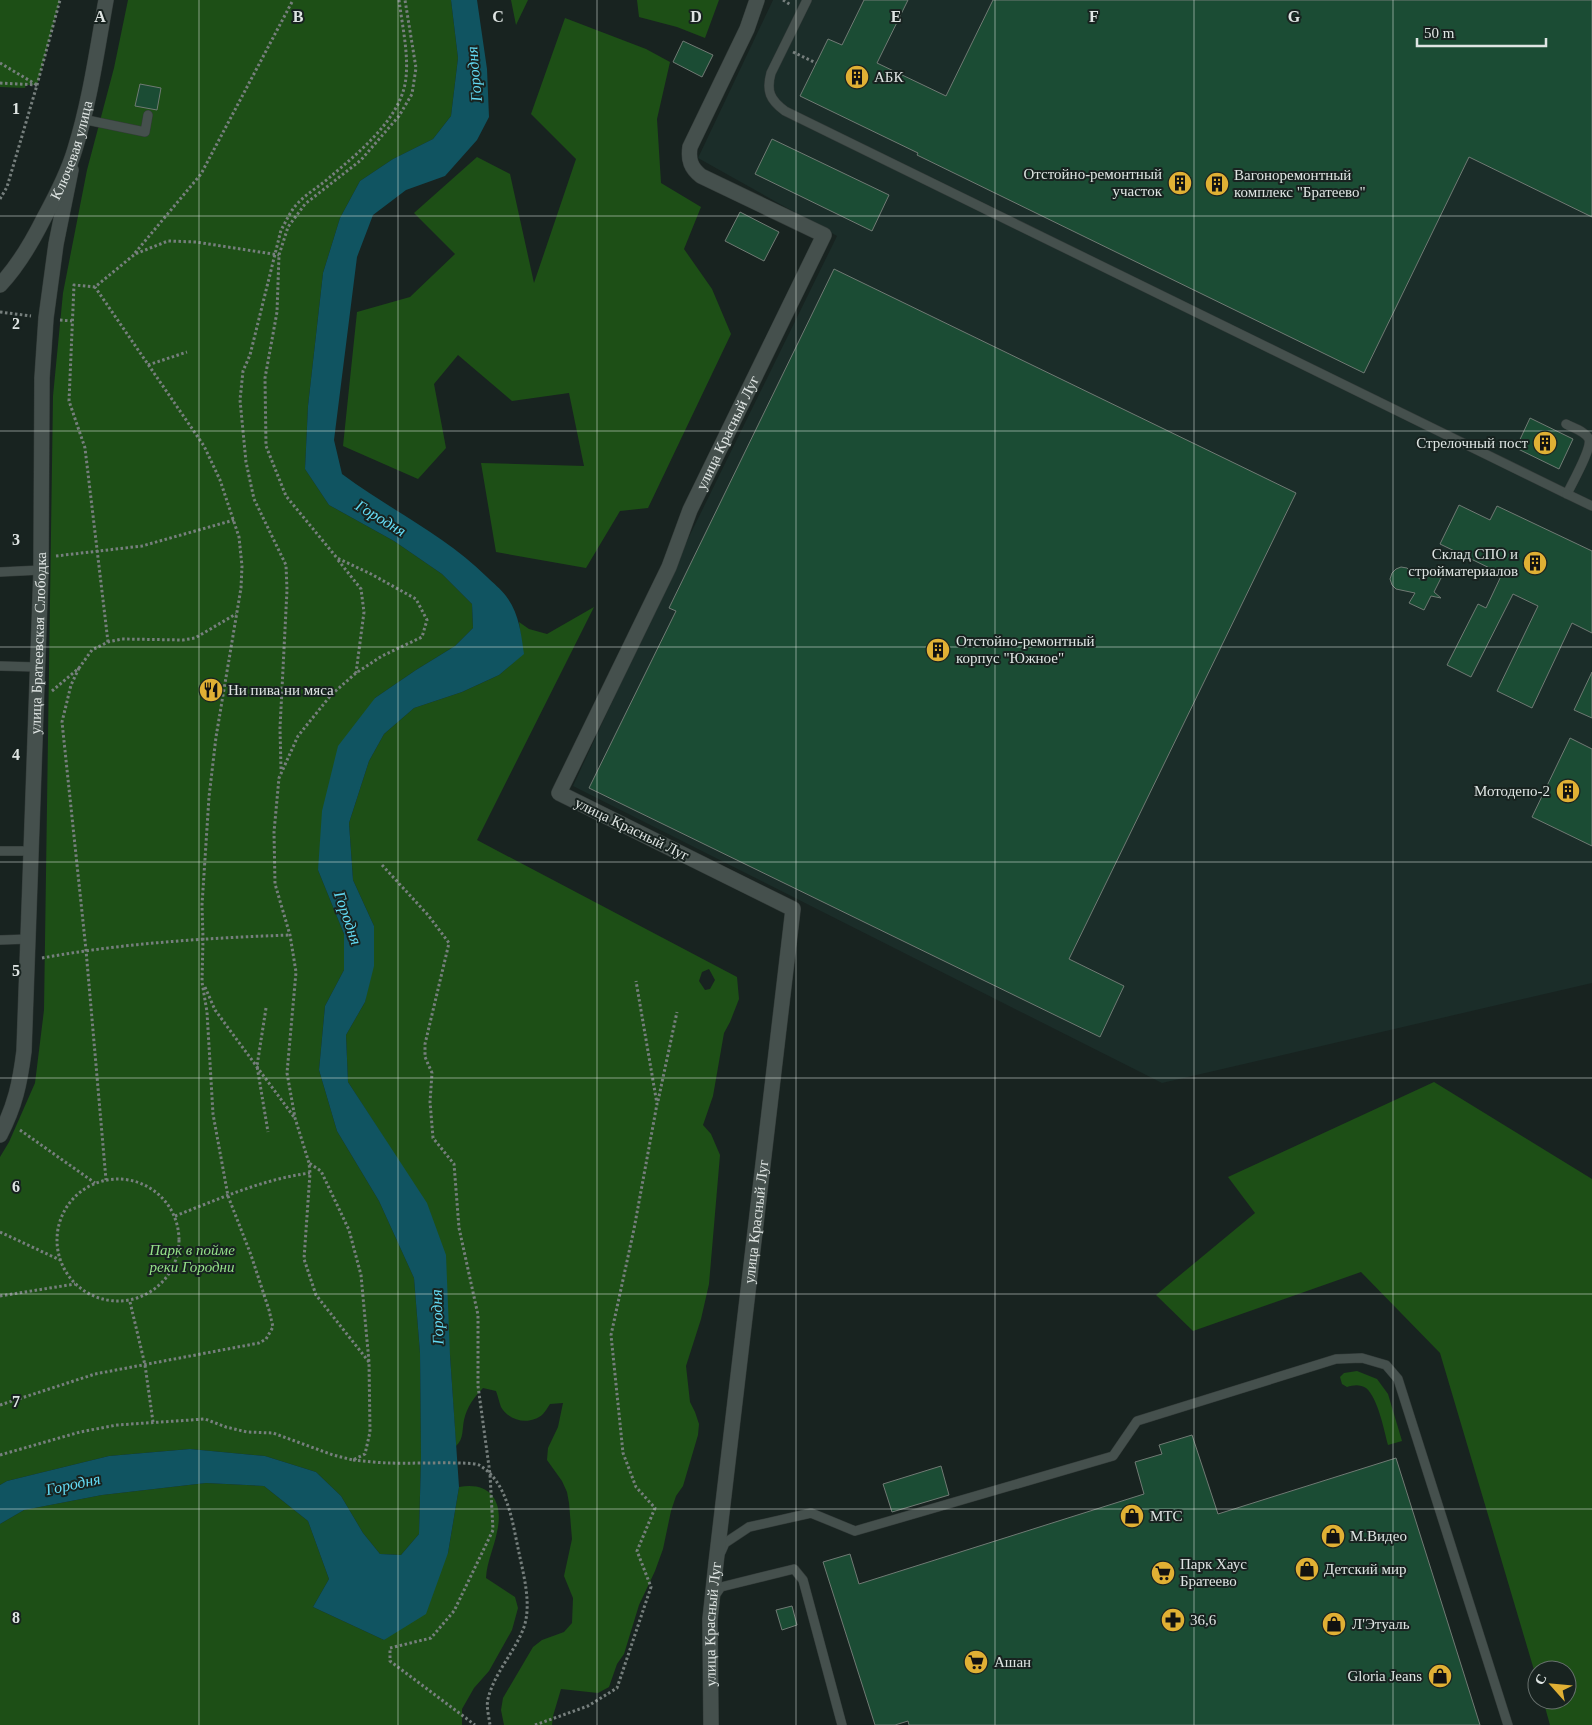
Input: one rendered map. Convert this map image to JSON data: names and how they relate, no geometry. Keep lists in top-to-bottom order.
{
  "streets": {
    "street": ["Ключевая улица", "улица Красный Луг", "улица Братеевская Слободка"]
  },
  "crossings": [
    ["Ключевая улица", "улица Братеевская Слободка"]
  ],
  "water": ["Городня"],
  "parks": ["Парк в пойме реки Городни"],
  "places": {
    "building": [
      "АБК",
      "Отстойно-ремонтный участок",
      "Вагоноремонтный комплекс \"Братеево\"",
      "Стрелочный пост",
      "Склад СПО и стройматериалов",
      "Отстойно-ремонтный корпус \"Южное\"",
      "Мотодепо-2"
    ],
    "restaurant": ["Ни пива ни мяса"],
    "shop": [
      "МТС",
      "М.Видео",
      "Детский мир",
      "Л'Этуаль",
      "Gloria Jeans"
    ],
    "supermarket": ["Парк Хаус Братеево", "Ашан"],
    "pharmacy": ["36,6"]
  },
  "scale_bar": "50 m",
  "north": "top left",
  "grid": {
    "columns": [
      "A",
      "B",
      "C",
      "D",
      "E",
      "F",
      "G"
    ],
    "rows": [
      "1",
      "2",
      "3",
      "4",
      "5",
      "6",
      "7",
      "8"
    ]
  }
}
